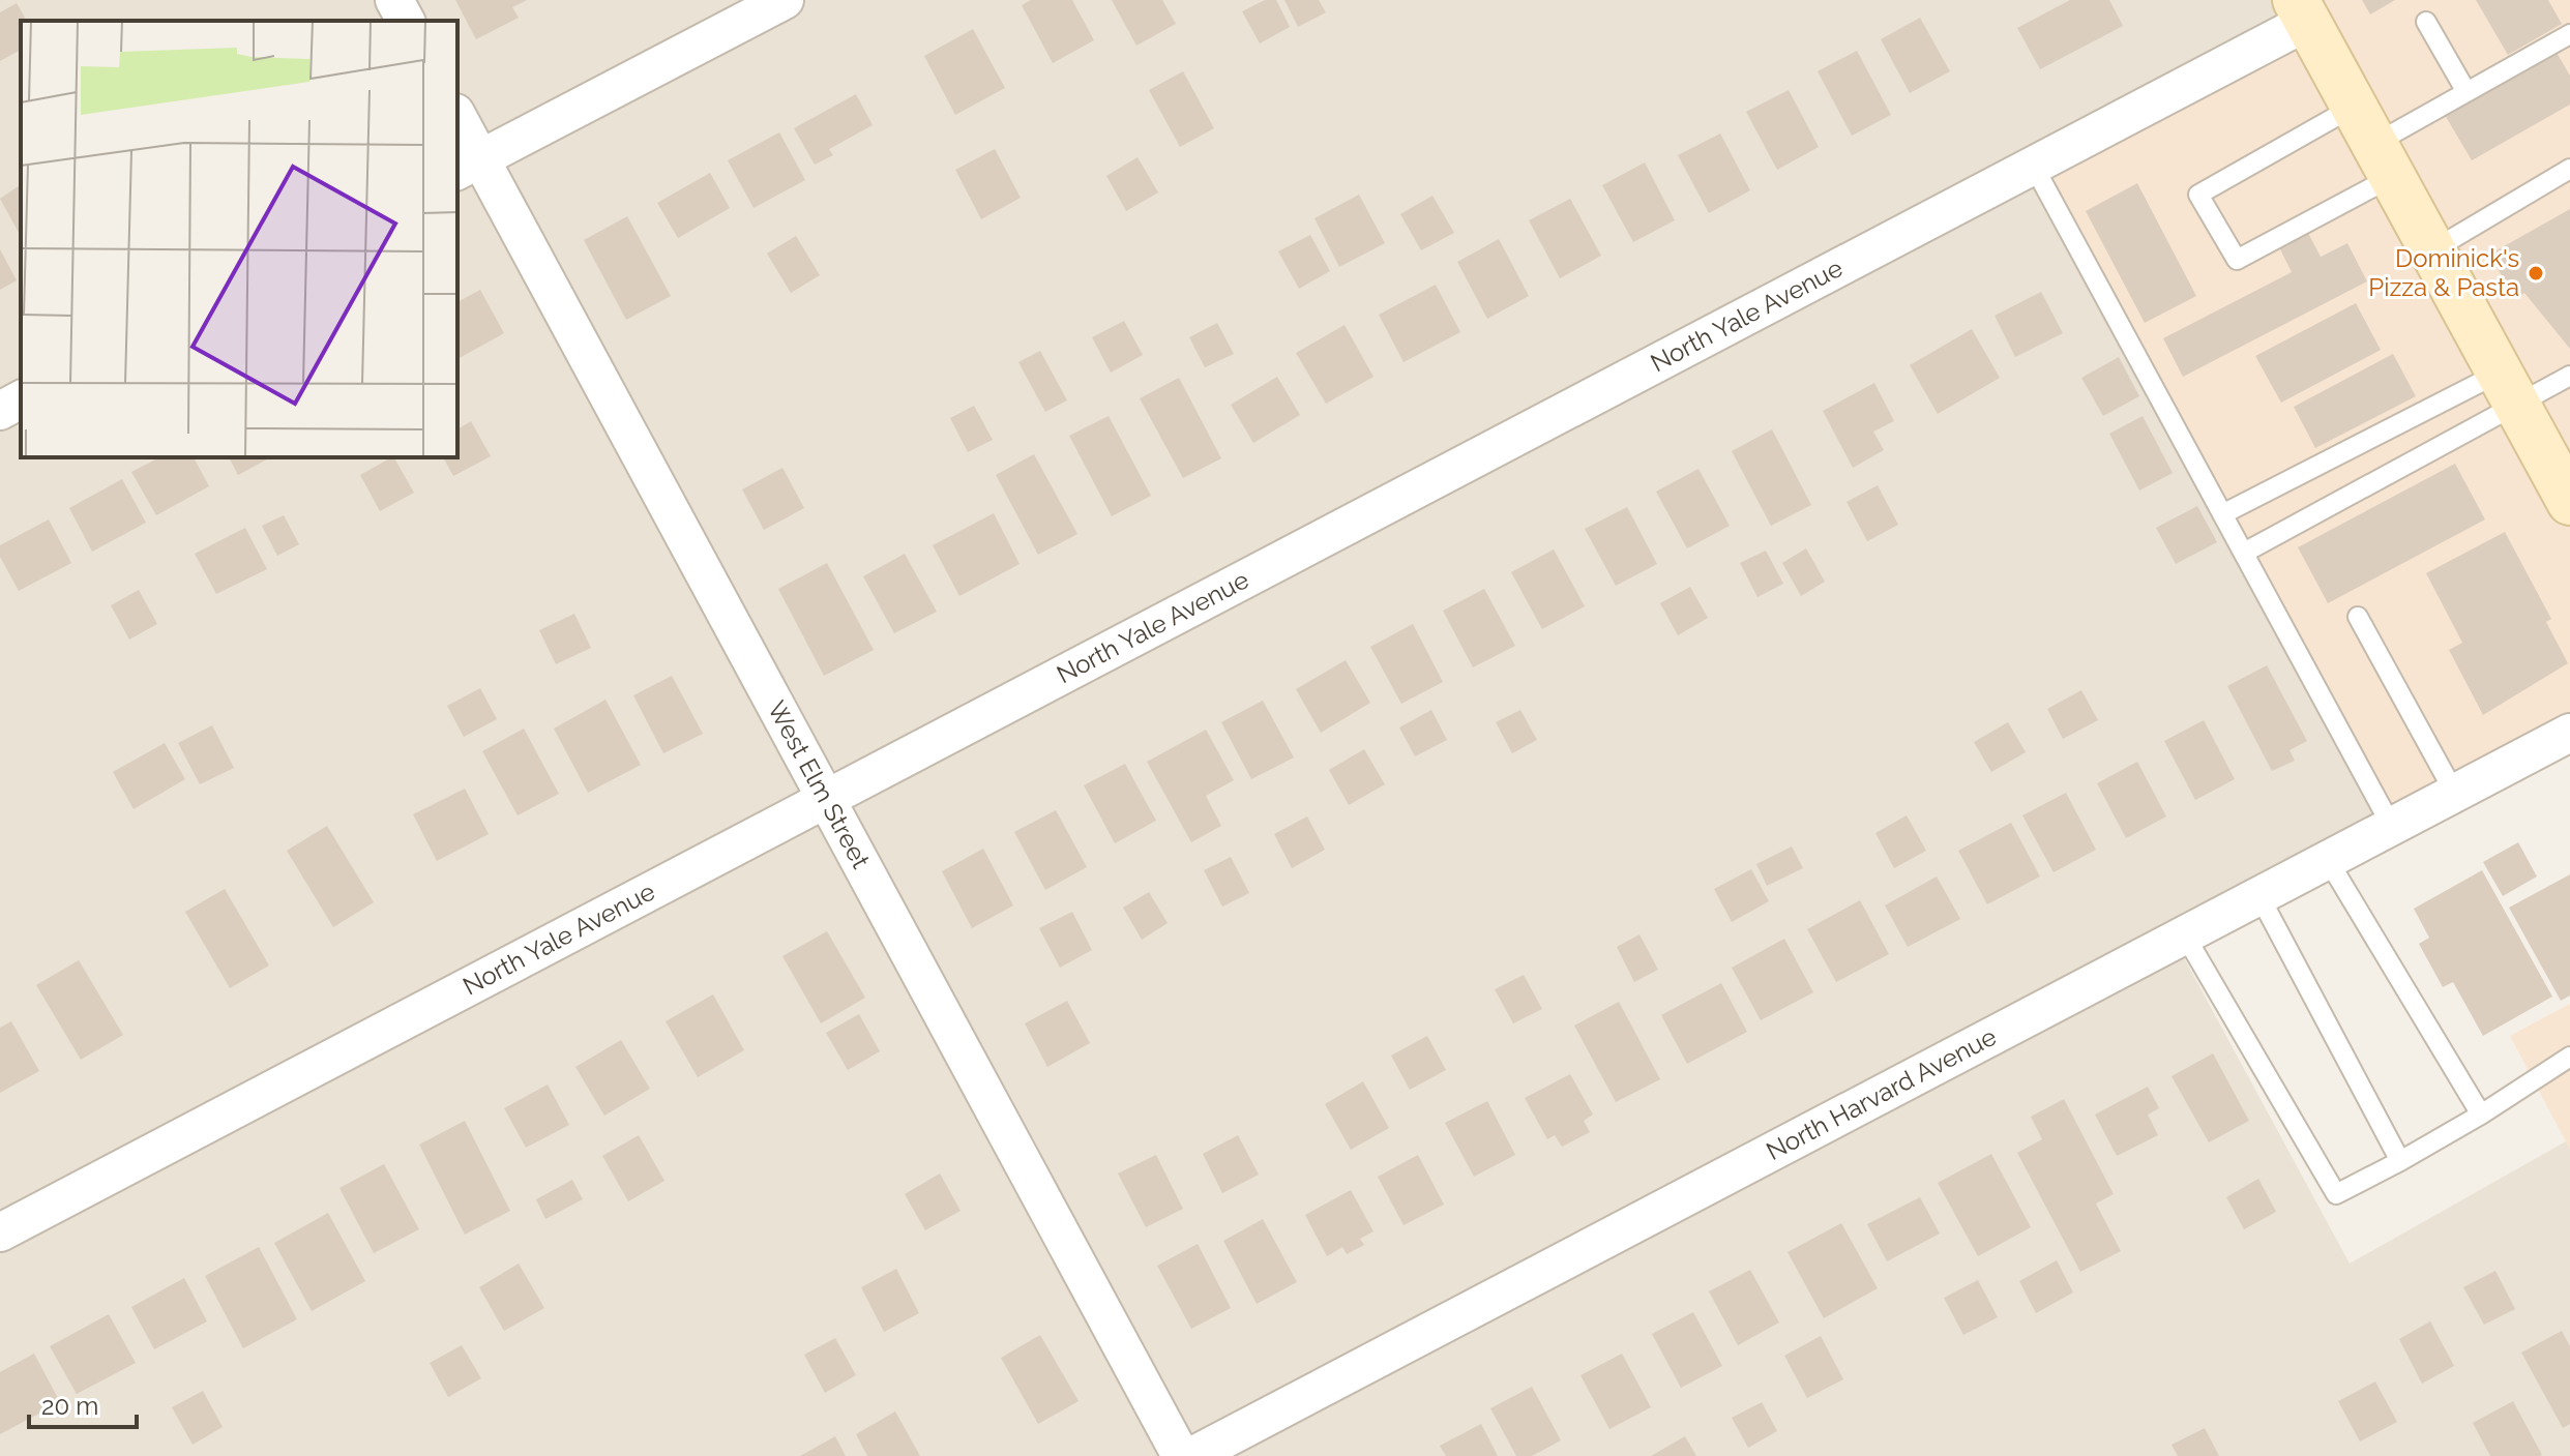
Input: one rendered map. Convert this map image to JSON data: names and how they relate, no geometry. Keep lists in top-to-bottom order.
{
  "streets": {
    "street": ["North Yale Avenue", "West Elm Street", "North Harvard Avenue"]
  },
  "crossings": [
    ["North Yale Avenue", "West Elm Street"]
  ],
  "places": ["Dominick's Pizza & Pasta"],
  "scale_bar": "20 m"
}
